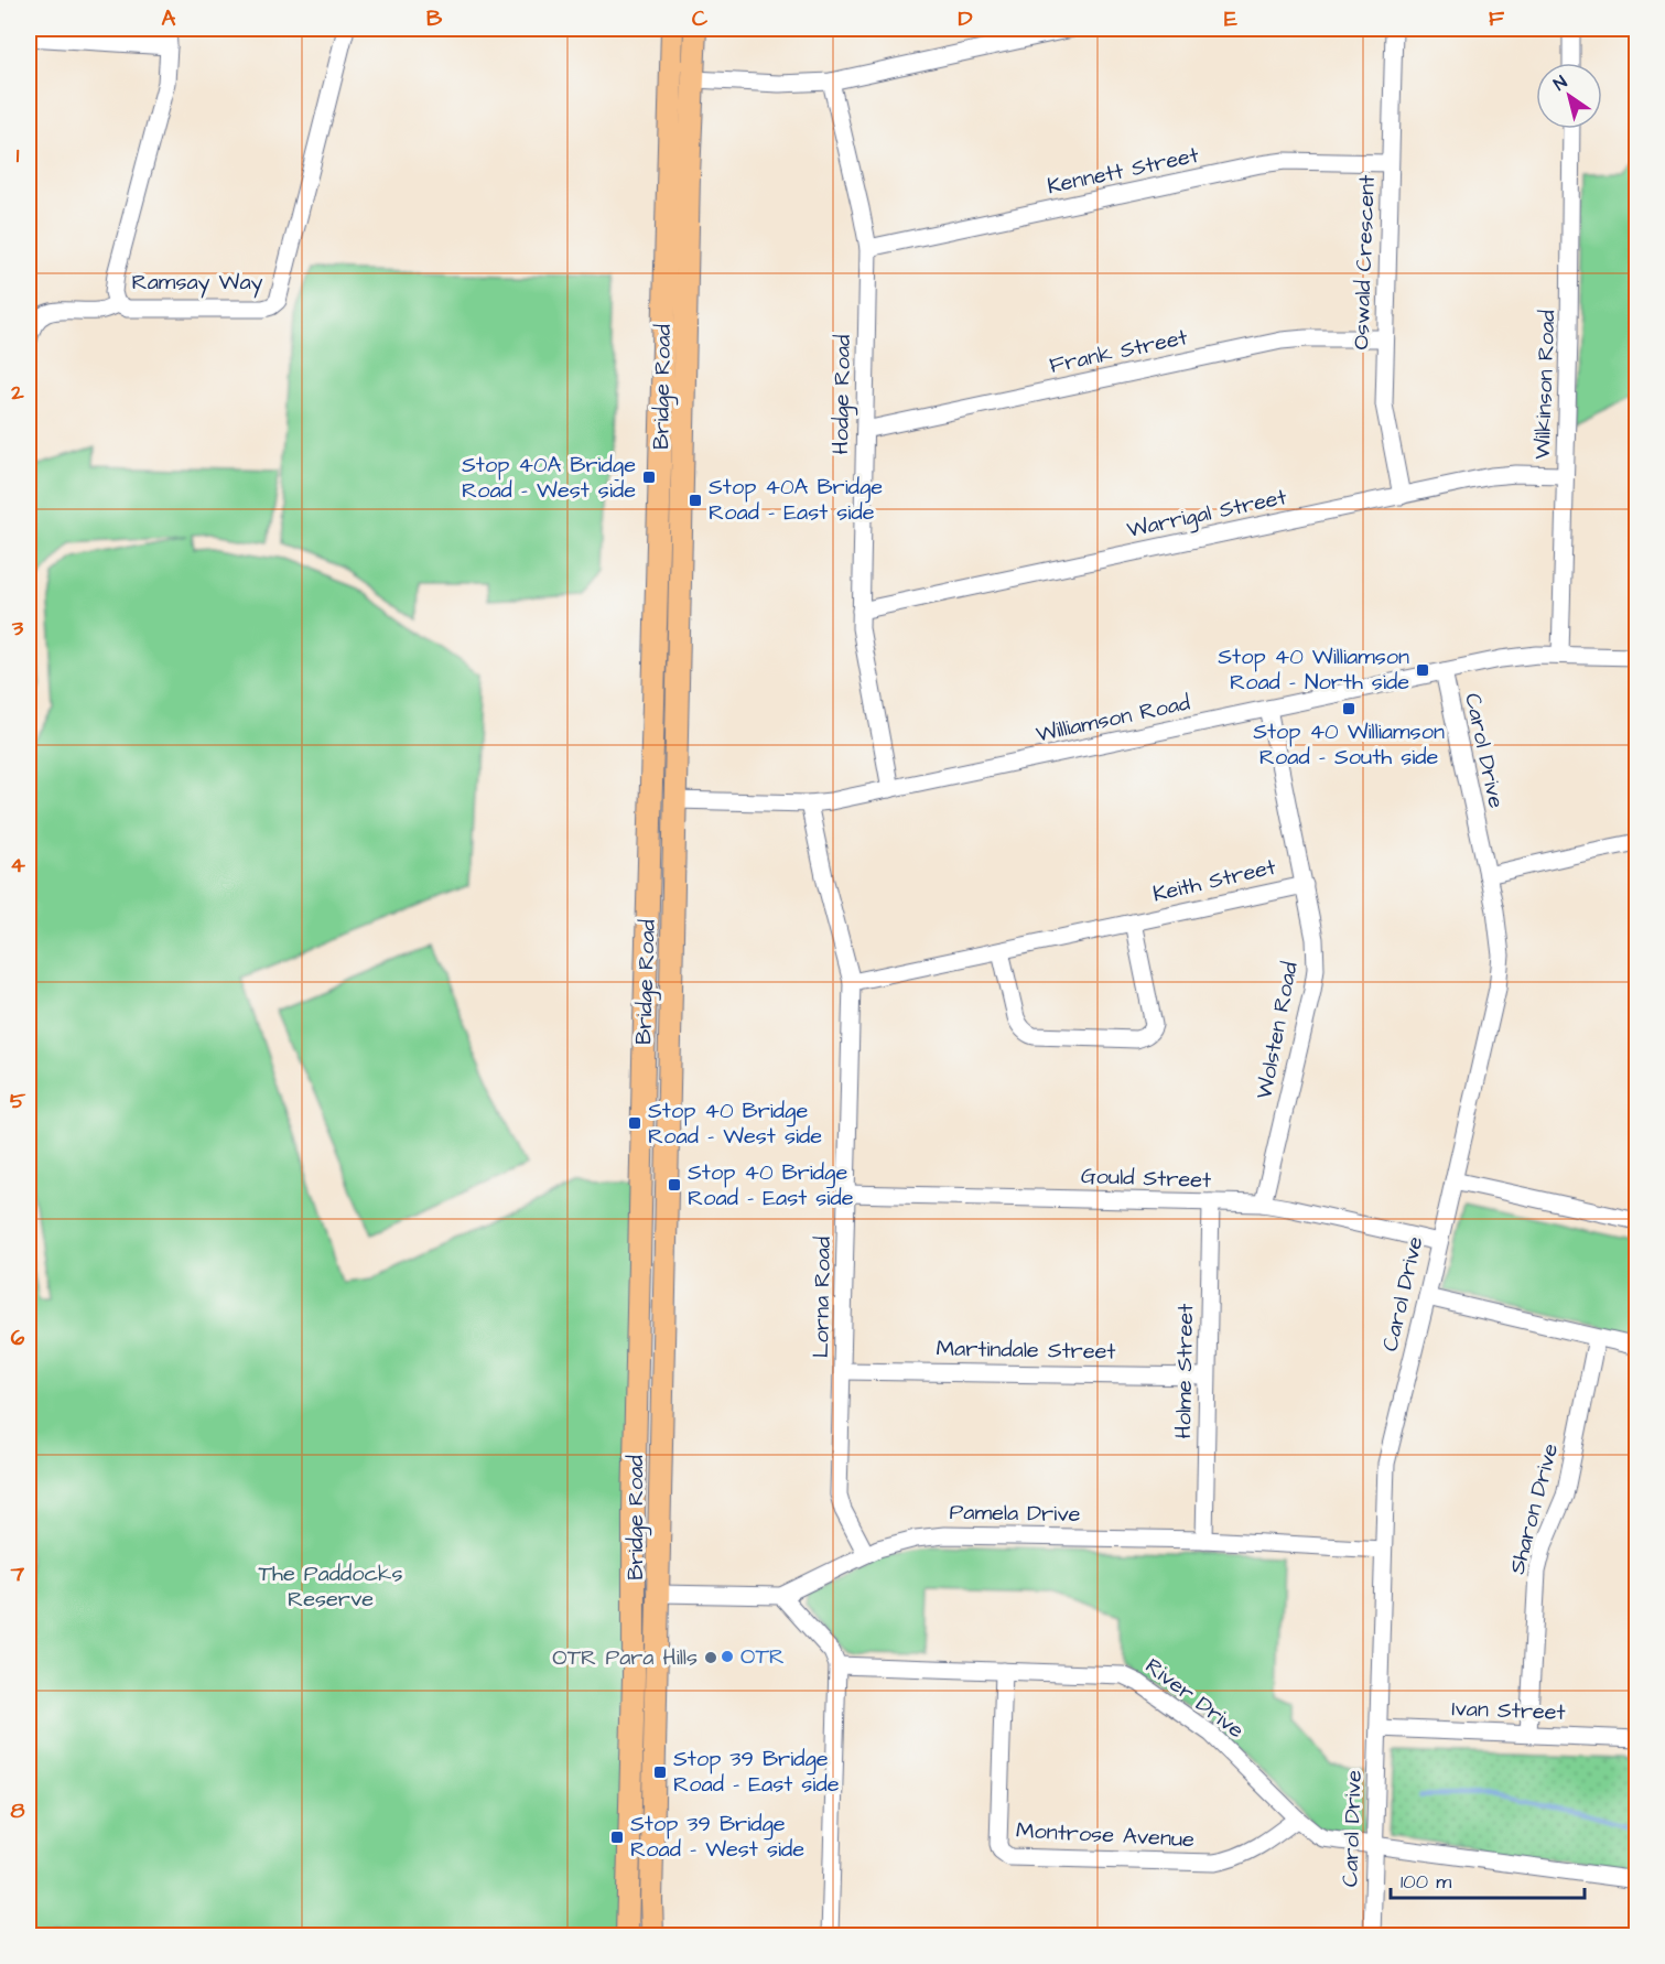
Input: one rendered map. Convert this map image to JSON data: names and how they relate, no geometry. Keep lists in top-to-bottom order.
{
  "streets": {
    "main road": ["Bridge Road"],
    "street": [
      "Kennett Street",
      "Oswald Crescent",
      "Ramsay Way",
      "Frank Street",
      "Wilkinson Road",
      "Hodge Road",
      "Warrigal Street",
      "Williamson Road",
      "Carol Drive",
      "Keith Street",
      "Wolsten Road",
      "Gould Street",
      "Lorna Road",
      "Martindale Street",
      "Holme Street",
      "Sharon Drive",
      "Pamela Drive",
      "River Drive",
      "Ivan Street",
      "Montrose Avenue"
    ]
  },
  "crossings": [
    ["Kennett Street", "Oswald Crescent"],
    ["Kennett Street", "Hodge Road"],
    ["Oswald Crescent", "Frank Street"],
    ["Oswald Crescent", "Warrigal Street"],
    ["Frank Street", "Hodge Road"],
    ["Wilkinson Road", "Warrigal Street"],
    ["Wilkinson Road", "Williamson Road"],
    ["Bridge Road", "Williamson Road"],
    ["Bridge Road", "Pamela Drive"],
    ["Hodge Road", "Warrigal Street"],
    ["Hodge Road", "Williamson Road"],
    ["Williamson Road", "Carol Drive"],
    ["Williamson Road", "Wolsten Road"],
    ["Williamson Road", "Lorna Road"],
    ["Carol Drive", "Gould Street"],
    ["Carol Drive", "Pamela Drive"],
    ["Carol Drive", "River Drive"],
    ["Carol Drive", "Ivan Street"],
    ["Keith Street", "Wolsten Road"],
    ["Keith Street", "Lorna Road"],
    ["Wolsten Road", "Gould Street"],
    ["Gould Street", "Lorna Road"],
    ["Gould Street", "Holme Street"],
    ["Lorna Road", "Martindale Street"],
    ["Lorna Road", "Pamela Drive"],
    ["Martindale Street", "Holme Street"],
    ["Holme Street", "Pamela Drive"],
    ["Sharon Drive", "Ivan Street"],
    ["River Drive", "Montrose Avenue"]
  ],
  "parks": ["The Paddocks Reserve"],
  "places": {
    "transit": [
      "Stop 40A Bridge Road - West side",
      "Stop 40A Bridge Road - East side",
      "Stop 40 Williamson Road - North side",
      "Stop 40 Williamson Road - South side",
      "Stop 40 Bridge Road - West side",
      "Stop 40 Bridge Road - East side",
      "Stop 39 Bridge Road - East side",
      "Stop 39 Bridge Road - West side"
    ],
    "other": ["OTR", "OTR Para Hills"]
  },
  "scale_bar": "100 m",
  "north": "top left",
  "grid": {
    "columns": [
      "A",
      "B",
      "C",
      "D",
      "E",
      "F"
    ],
    "rows": [
      "1",
      "2",
      "3",
      "4",
      "5",
      "6",
      "7",
      "8"
    ]
  }
}
